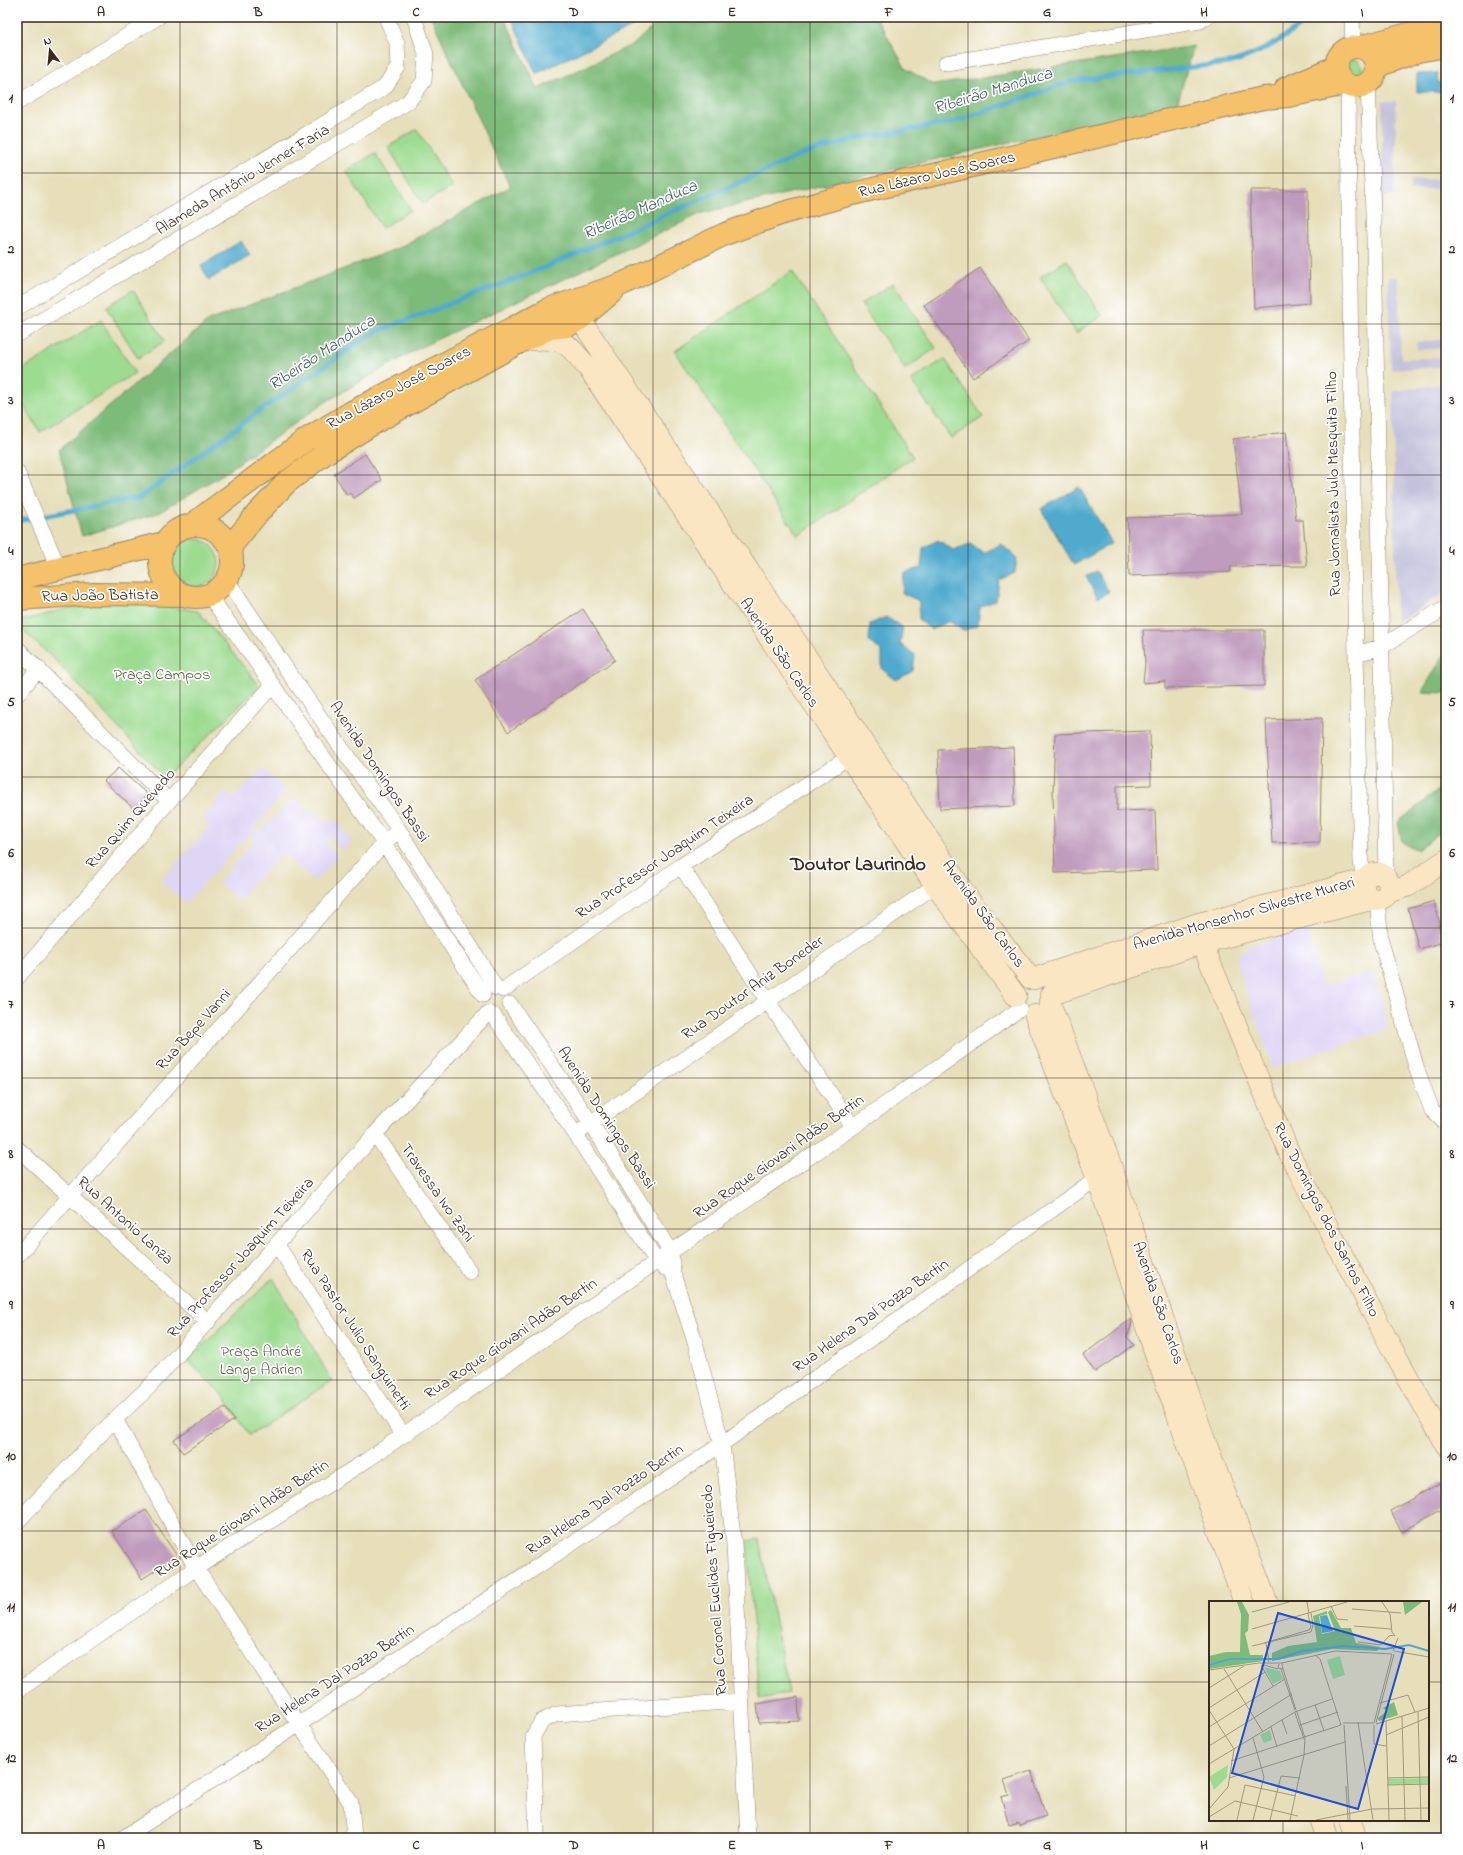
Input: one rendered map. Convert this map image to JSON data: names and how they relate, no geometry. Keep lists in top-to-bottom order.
{
  "streets": {
    "main road": [
      "Rua Lázaro José Soares",
      "Rua João Batista",
      "Avenida São Carlos",
      "Avenida Monsenhor Silvestre Murari",
      "Rua Domingos dos Santos Filho"
    ],
    "street": [
      "Alameda Antônio Jenner Faria",
      "Rua Jornalista Julo Mesquita Filho",
      "Avenida Domingos Bassi",
      "Rua Quim Quevedo",
      "Rua Professor Joaquim Teixeira",
      "Rua Doutor Aniz Boneder",
      "Rua Bepe Vanni",
      "Rua Roque Giovani Adão Bertin",
      "Travessa Ivo Zani",
      "Rua Antonio Lanza",
      "Rua Helena Dal Pozzo Bertin",
      "Rua Pastor Julio Sanguinetti",
      "Rua Coronel Euclides Figueiredo"
    ]
  },
  "crossings": [
    ["Rua Lázaro José Soares", "Rua Jornalista Julo Mesquita Filho"],
    ["Rua Lázaro José Soares", "Rua João Batista"],
    ["Rua Lázaro José Soares", "Avenida São Carlos"],
    ["Rua Lázaro José Soares", "Avenida Domingos Bassi"],
    ["Rua Jornalista Julo Mesquita Filho", "Avenida Monsenhor Silvestre Murari"],
    ["Rua João Batista", "Avenida Domingos Bassi"],
    ["Avenida São Carlos", "Rua Professor Joaquim Teixeira"],
    ["Avenida São Carlos", "Avenida Monsenhor Silvestre Murari"],
    ["Avenida São Carlos", "Rua Doutor Aniz Boneder"],
    ["Avenida São Carlos", "Rua Roque Giovani Adão Bertin"],
    ["Avenida São Carlos", "Rua Helena Dal Pozzo Bertin"],
    ["Avenida Domingos Bassi", "Rua Professor Joaquim Teixeira"],
    ["Avenida Domingos Bassi", "Rua Doutor Aniz Boneder"],
    ["Avenida Domingos Bassi", "Rua Bepe Vanni"],
    ["Avenida Domingos Bassi", "Rua Roque Giovani Adão Bertin"],
    ["Avenida Domingos Bassi", "Rua Coronel Euclides Figueiredo"],
    ["Rua Professor Joaquim Teixeira", "Travessa Ivo Zani"],
    ["Rua Professor Joaquim Teixeira", "Rua Antonio Lanza"],
    ["Rua Professor Joaquim Teixeira", "Rua Pastor Julio Sanguinetti"],
    ["Avenida Monsenhor Silvestre Murari", "Rua Roque Giovani Adão Bertin"],
    ["Avenida Monsenhor Silvestre Murari", "Rua Domingos dos Santos Filho"],
    ["Rua Bepe Vanni", "Rua Antonio Lanza"],
    ["Rua Roque Giovani Adão Bertin", "Rua Pastor Julio Sanguinetti"],
    ["Rua Roque Giovani Adão Bertin", "Rua Coronel Euclides Figueiredo"],
    ["Rua Helena Dal Pozzo Bertin", "Rua Coronel Euclides Figueiredo"]
  ],
  "districts": ["Doutor Laurindo"],
  "water": ["Ribeirão Manduca"],
  "parks": ["Praça Campos", "Praça André Lange Adrien"],
  "north": "top",
  "grid": {
    "columns": [
      "A",
      "B",
      "C",
      "D",
      "E",
      "F",
      "G",
      "H",
      "I"
    ],
    "rows": [
      "1",
      "2",
      "3",
      "4",
      "5",
      "6",
      "7",
      "8",
      "9",
      "10",
      "11",
      "12"
    ]
  }
}
